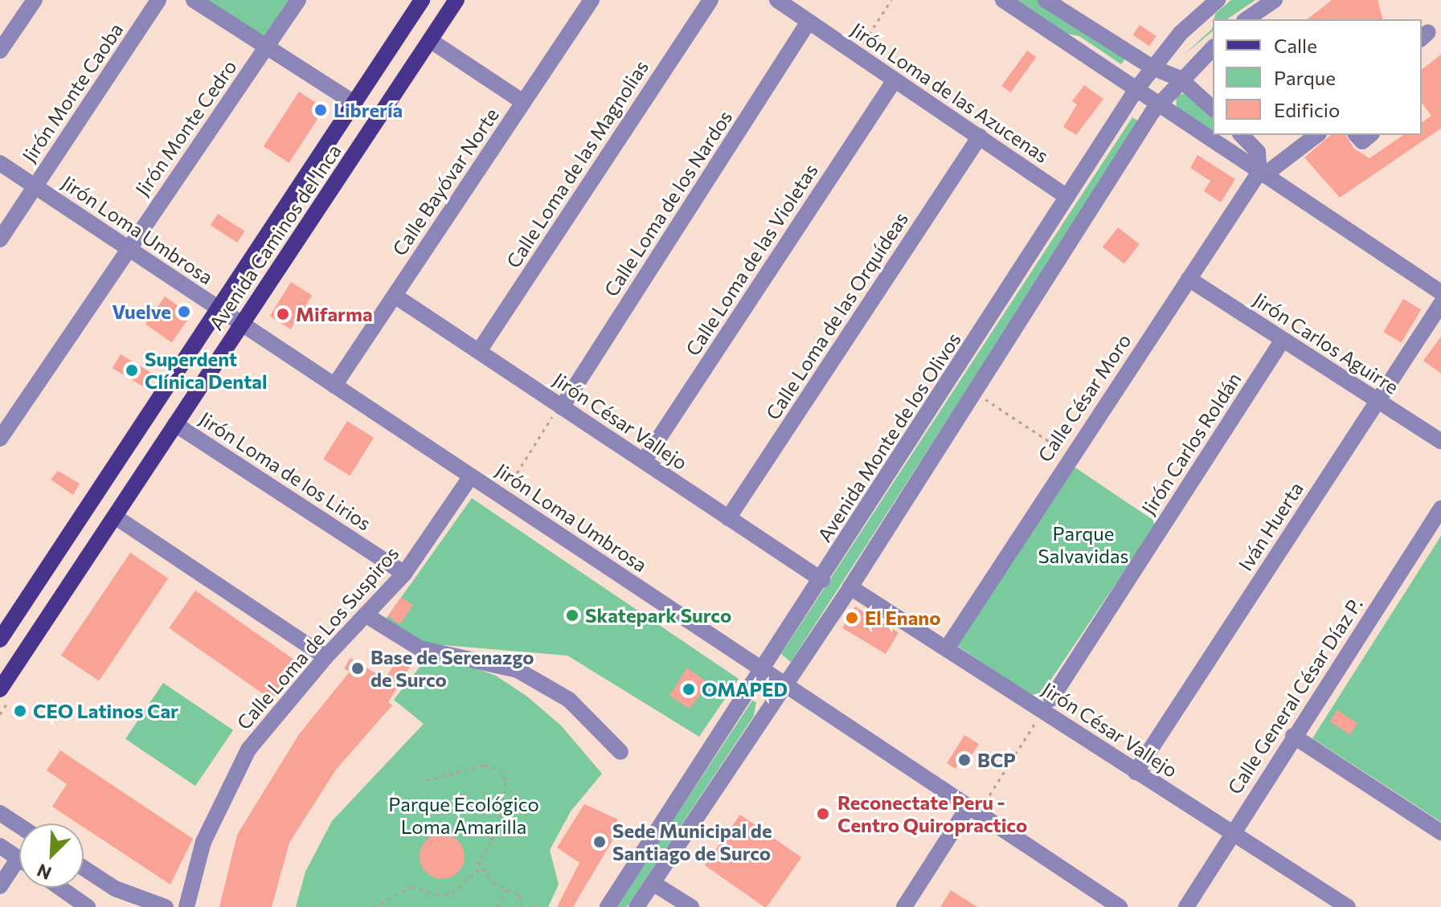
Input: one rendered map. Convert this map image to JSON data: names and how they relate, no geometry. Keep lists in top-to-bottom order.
{
  "streets": {
    "main road": ["Avenida Caminos del Inca"],
    "street": [
      "Jirón Monte Caoba",
      "Jirón Loma de las Azucenas",
      "Jirón Monte Cedro",
      "Calle Loma de las Magnolias",
      "Calle Bayóvar Norte",
      "Calle Loma de los Nardos",
      "Jirón Loma Umbrosa",
      "Calle Loma de las Violetas",
      "Calle Loma de las Orquídeas",
      "Jirón Carlos Aguirre",
      "Calle César Moro",
      "Jirón César Vallejo",
      "Avenida Monte de los Olivos",
      "Jirón Carlos Roldán",
      "Jirón Loma de los Lirios",
      "Iván Huerta",
      "Calle Loma de Los Suspiros",
      "Calle General César Díaz P."
    ]
  },
  "crossings": [
    ["Jirón Monte Caoba", "Jirón Loma Umbrosa"],
    ["Jirón Loma de las Azucenas", "Calle Loma de los Nardos"],
    ["Jirón Loma de las Azucenas", "Calle Loma de las Violetas"],
    ["Jirón Loma de las Azucenas", "Calle Loma de las Orquídeas"],
    ["Jirón Loma de las Azucenas", "Avenida Monte de los Olivos"],
    ["Jirón Monte Cedro", "Jirón Loma Umbrosa"],
    ["Calle Loma de las Magnolias", "Jirón César Vallejo"],
    ["Calle Bayóvar Norte", "Jirón Loma Umbrosa"],
    ["Calle Bayóvar Norte", "Jirón César Vallejo"],
    ["Calle Loma de los Nardos", "Jirón César Vallejo"],
    ["Jirón Loma Umbrosa", "Avenida Caminos del Inca"],
    ["Jirón Loma Umbrosa", "Avenida Monte de los Olivos"],
    ["Jirón Loma Umbrosa", "Calle Loma de Los Suspiros"],
    ["Avenida Caminos del Inca", "Jirón Loma de los Lirios"],
    ["Calle Loma de las Violetas", "Jirón César Vallejo"],
    ["Calle Loma de las Orquídeas", "Jirón César Vallejo"],
    ["Jirón Carlos Aguirre", "Calle César Moro"],
    ["Jirón Carlos Aguirre", "Jirón Carlos Roldán"],
    ["Jirón Carlos Aguirre", "Iván Huerta"],
    ["Calle César Moro", "Jirón César Vallejo"],
    ["Jirón César Vallejo", "Avenida Monte de los Olivos"],
    ["Jirón César Vallejo", "Iván Huerta"],
    ["Jirón César Vallejo", "Calle General César Díaz P."],
    ["Jirón Loma de los Lirios", "Calle Loma de Los Suspiros"]
  ],
  "parks": ["Parque Salvavidas", "Parque Ecológico Loma Amarilla"],
  "places": [
    "Librería",
    "Vuelve",
    "Mifarma",
    "Superdent Clínica Dental",
    "Skatepark Surco",
    "El Enano",
    "Base de Serenazgo de Surco",
    "OMAPED",
    "CEO Latinos Car",
    "BCP",
    "Reconectate Peru - Centro Quiropractico",
    "Sede Municipal de Santiago de Surco"
  ],
  "legend": ["Calle", "Parque", "Edificio"],
  "north": "bottom left"
}
